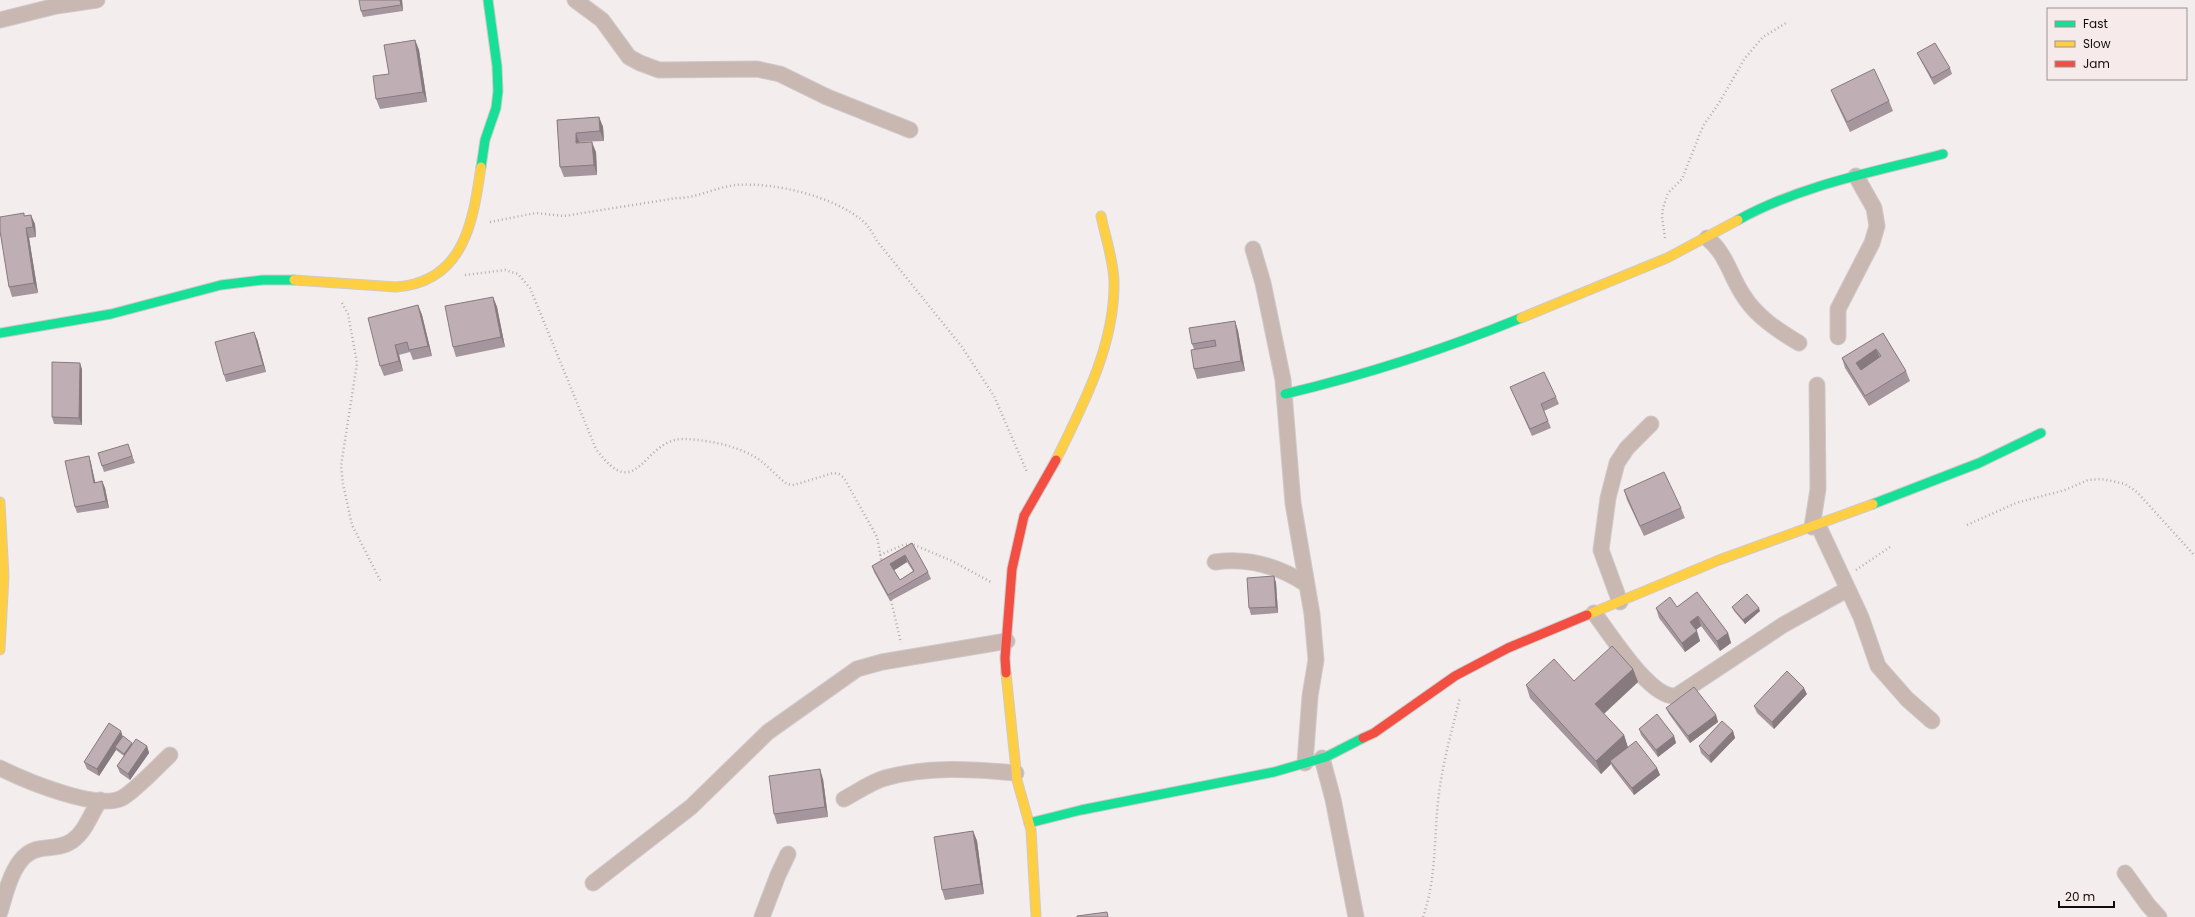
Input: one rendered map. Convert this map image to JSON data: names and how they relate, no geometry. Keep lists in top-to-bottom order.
{
  "legend": ["Fast", "Slow", "Jam"],
  "scale_bar": "20 m"
}
